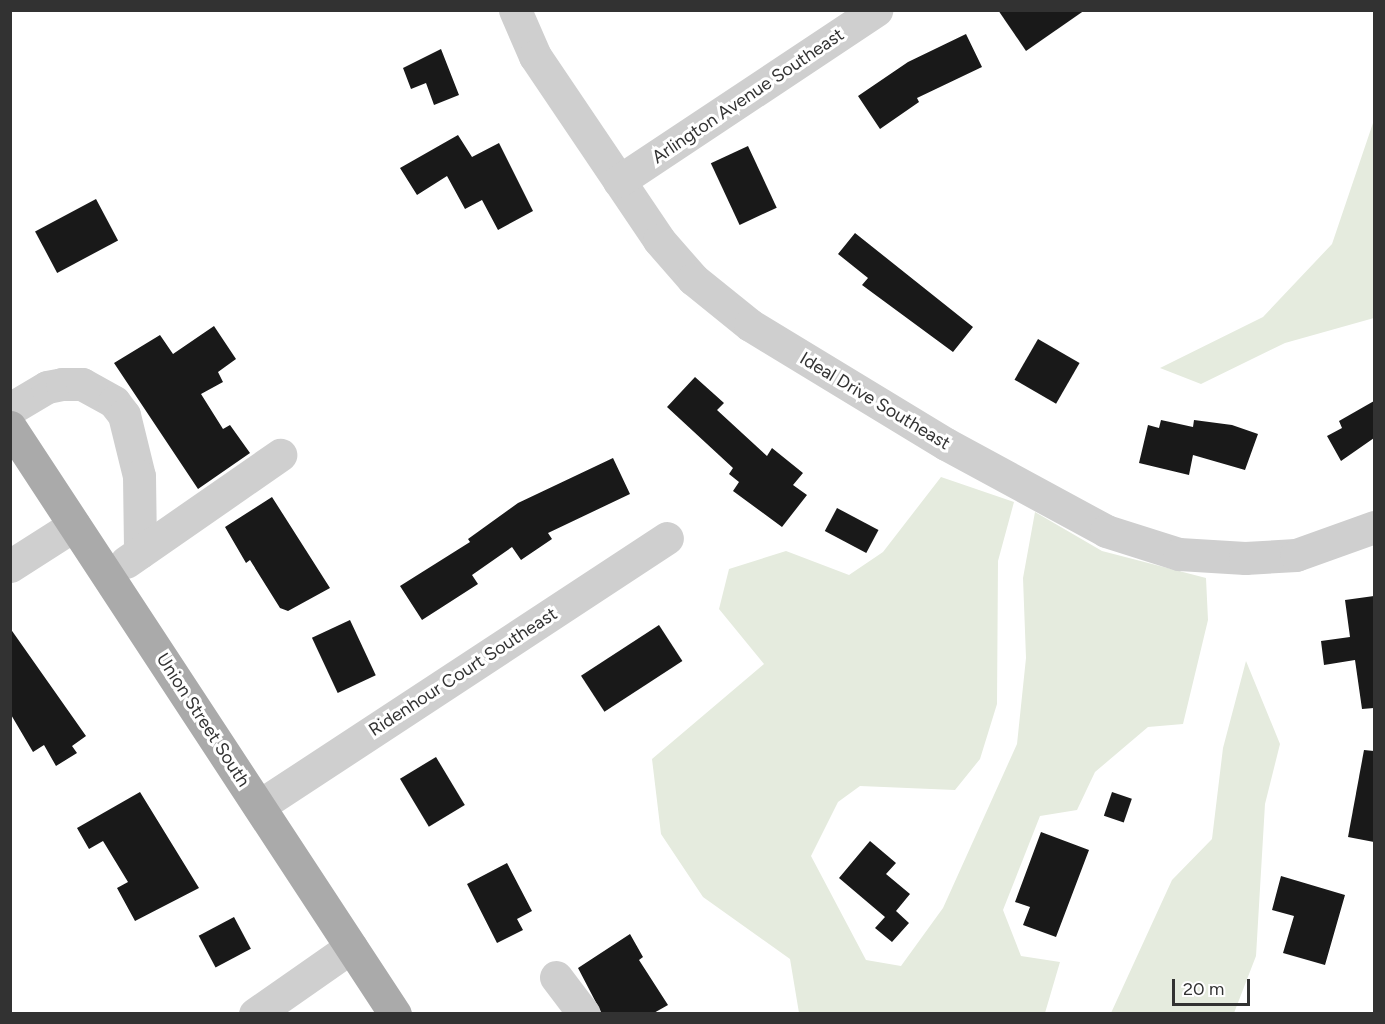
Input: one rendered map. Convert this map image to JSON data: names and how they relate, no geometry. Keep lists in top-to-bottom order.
{
  "streets": {
    "main road": ["Union Street South"],
    "street": ["Arlington Avenue Southeast", "Ideal Drive Southeast", "Ridenhour Court Southeast"]
  },
  "crossings": [
    ["Arlington Avenue Southeast", "Ideal Drive Southeast"],
    ["Ridenhour Court Southeast", "Union Street South"]
  ],
  "scale_bar": "20 m"
}
